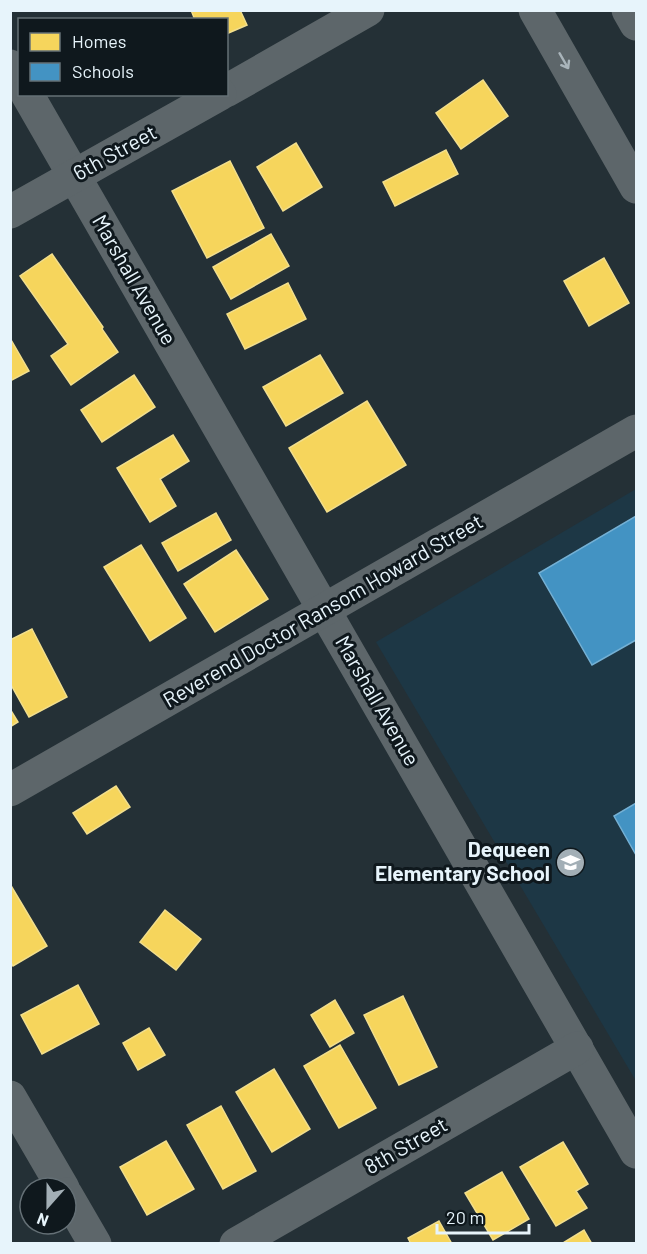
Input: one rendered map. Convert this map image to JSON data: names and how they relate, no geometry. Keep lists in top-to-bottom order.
{
  "streets": {
    "street": [
      "6th Street",
      "Marshall Avenue",
      "Reverend Doctor Ransom Howard Street",
      "8th Street"
    ]
  },
  "crossings": [
    ["6th Street", "Marshall Avenue"],
    ["Marshall Avenue", "Reverend Doctor Ransom Howard Street"],
    ["Marshall Avenue", "8th Street"]
  ],
  "places": {
    "school or university": ["Dequeen Elementary School"]
  },
  "legend": ["Homes", "Schools"],
  "scale_bar": "20 m",
  "north": "bottom"
}
